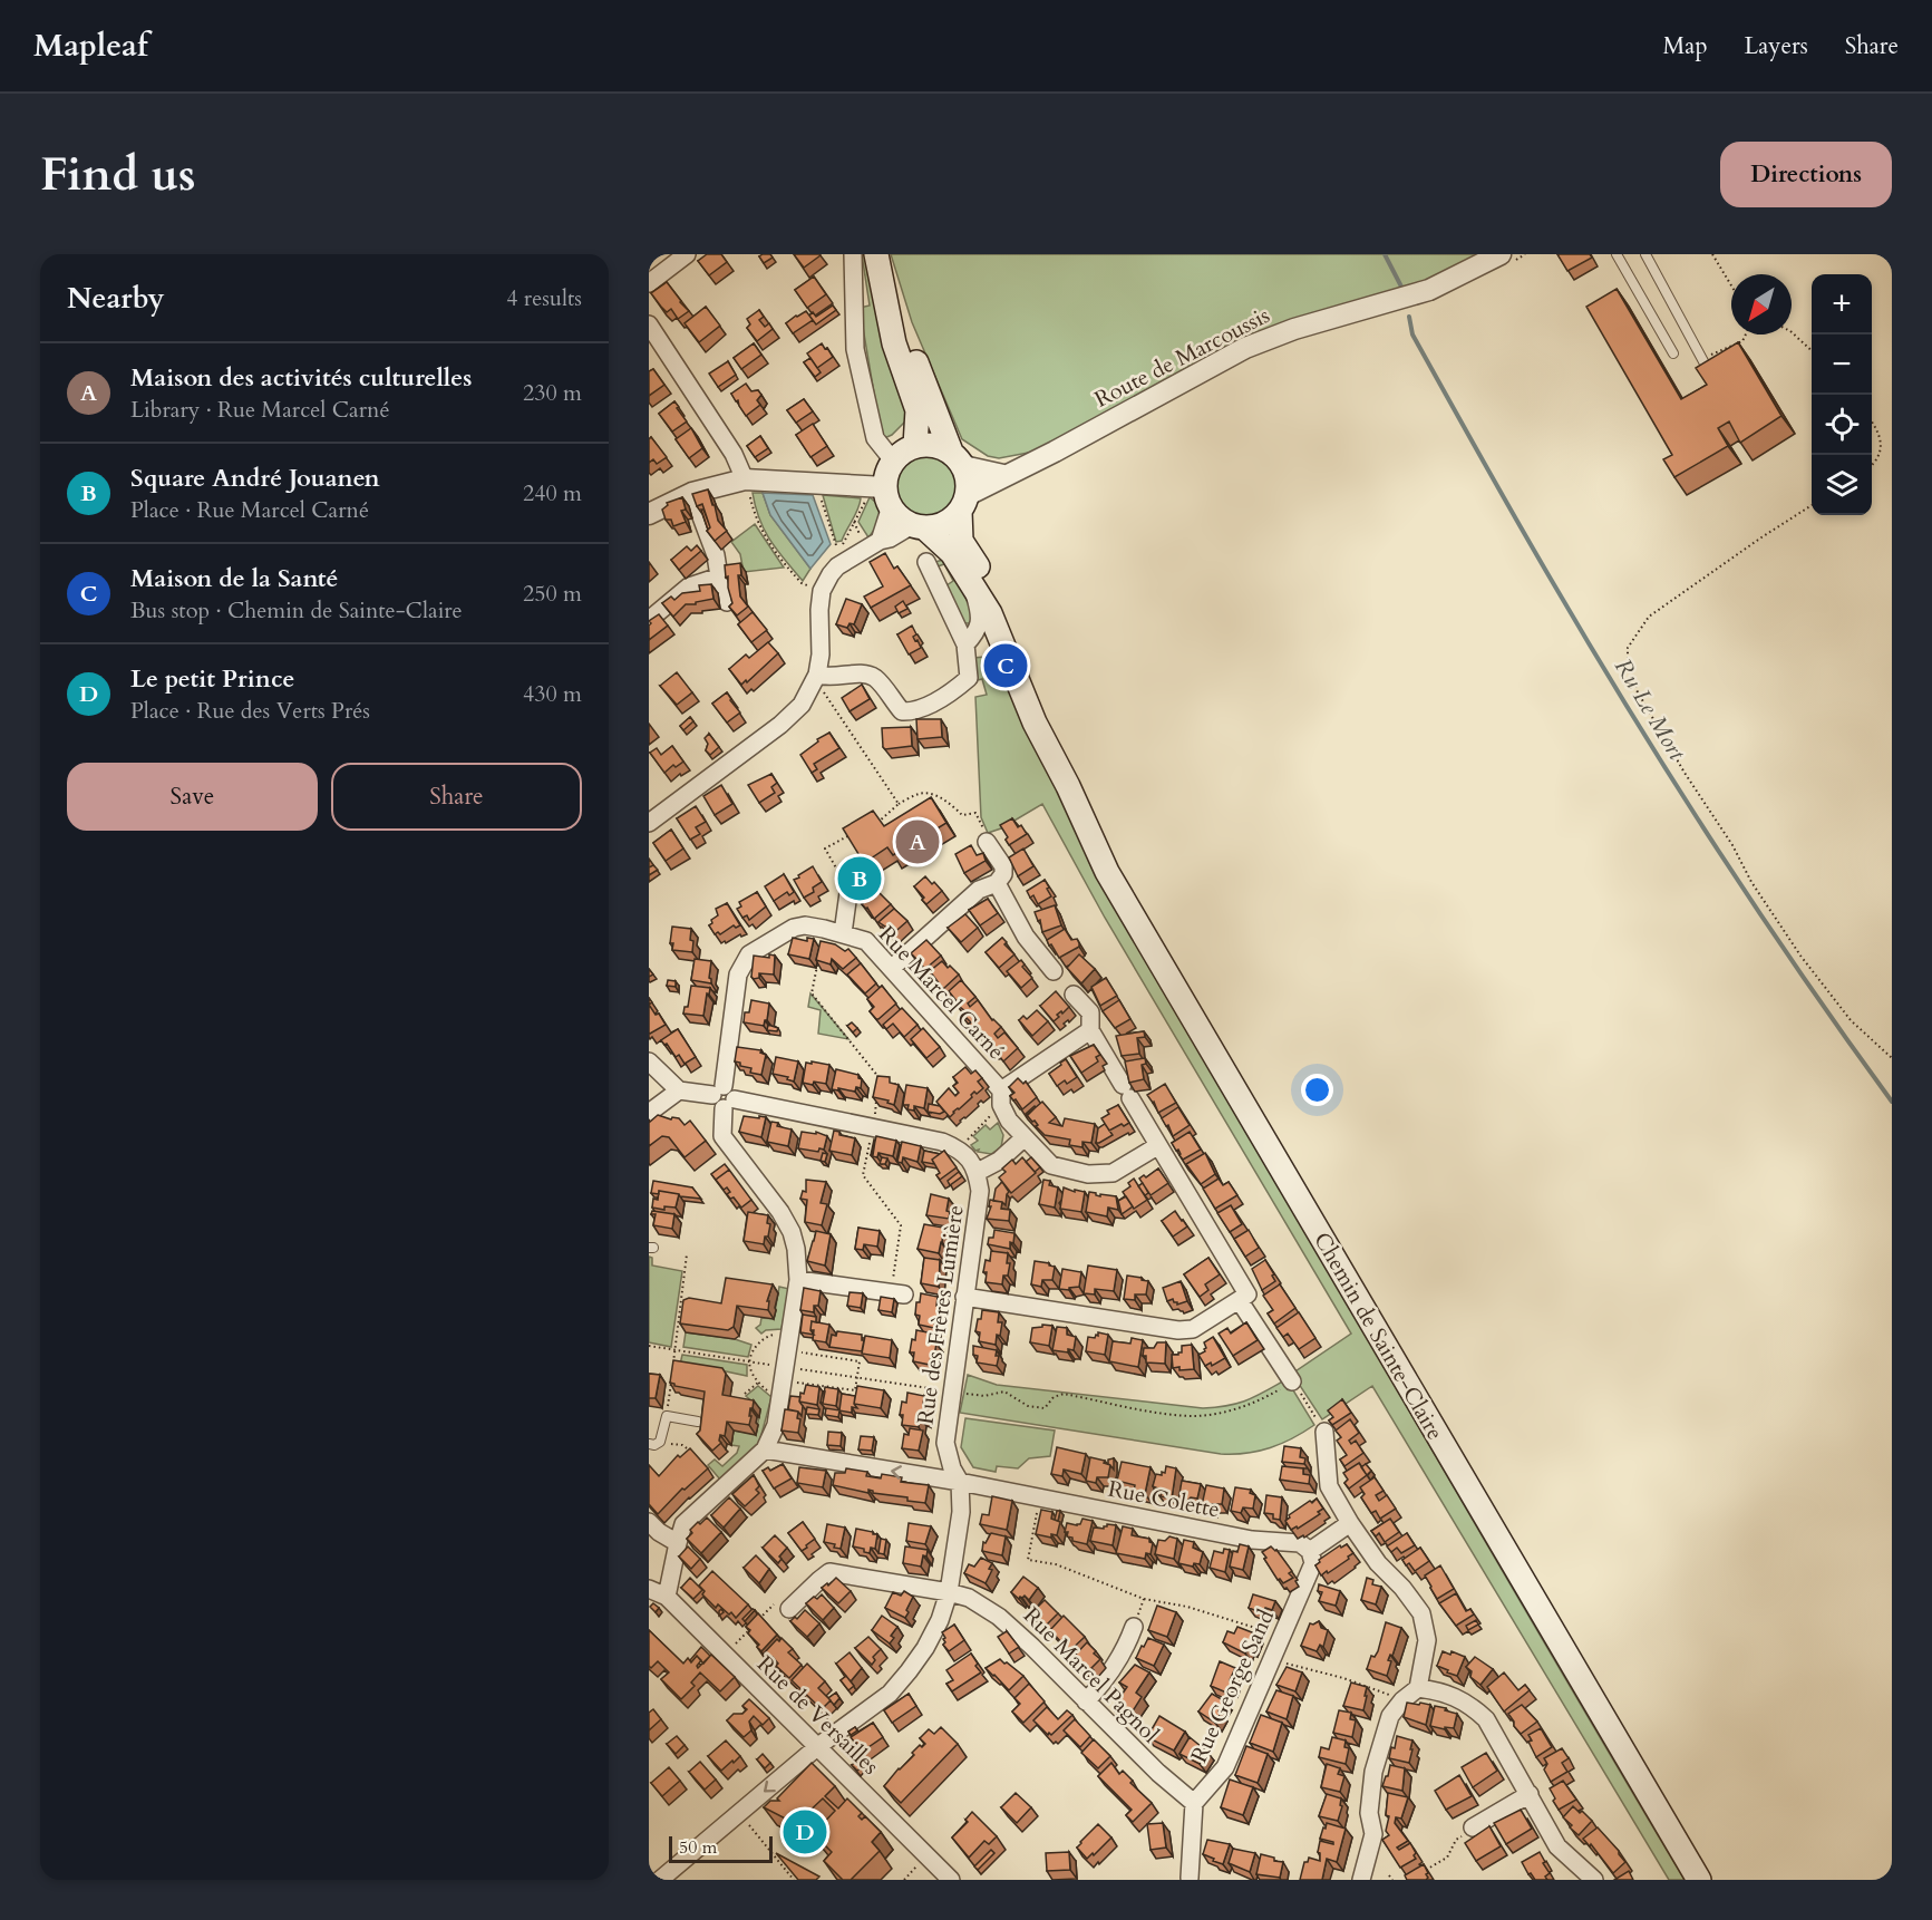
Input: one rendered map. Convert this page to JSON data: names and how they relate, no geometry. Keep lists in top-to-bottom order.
{
  "streets": {
    "main road": ["Chemin de Sainte-Claire"],
    "street": [
      "Route de Marcoussis",
      "Rue Marcel Carné",
      "Rue des Frères Lumière",
      "Rue Colette",
      "Rue Marcel Pagnol",
      "Rue George Sand",
      "Rue de Versailles"
    ]
  },
  "crossings": [
    ["Route de Marcoussis", "Chemin de Sainte-Claire"],
    ["Rue Marcel Carné", "Rue Colette"],
    ["Rue des Frères Lumière", "Rue Colette"],
    ["Rue des Frères Lumière", "Rue Marcel Pagnol"],
    ["Rue des Frères Lumière", "Rue de Versailles"],
    ["Rue Colette", "Rue George Sand"],
    ["Rue Marcel Pagnol", "Rue George Sand"]
  ],
  "one_way": ["Rue Colette"],
  "water": ["Ru Le Mort"],
  "scale_bar": "50 m",
  "north": "bottom left",
  "page": {
    "header": "Mapleaf",
    "nav": ["Map", "Layers", "Share"],
    "buttons": [
      "Directions",
      ["Save", "Share"]
    ],
    "title": "Find us",
    "heading": ["Nearby", "4 results"],
    "map_buttons": ["+", "−"],
    "list": [
      {
        "mark": "A",
        "name": "Maison des activités culturelles",
        "note": "Library · Rue Marcel Carné",
        "value": "230 m"
      },
      {
        "mark": "B",
        "name": "Square André Jouanen",
        "note": "Place · Rue Marcel Carné",
        "value": "240 m"
      },
      {
        "mark": "C",
        "name": "Maison de la Santé",
        "note": "Bus stop · Chemin de Sainte-Claire",
        "value": "250 m"
      },
      {
        "mark": "D",
        "name": "Le petit Prince",
        "note": "Place · Rue des Verts Prés",
        "value": "430 m"
      }
    ],
    "pins": [
      "C",
      "A",
      "B",
      "D"
    ],
    "scale": "50 m"
  }
}
